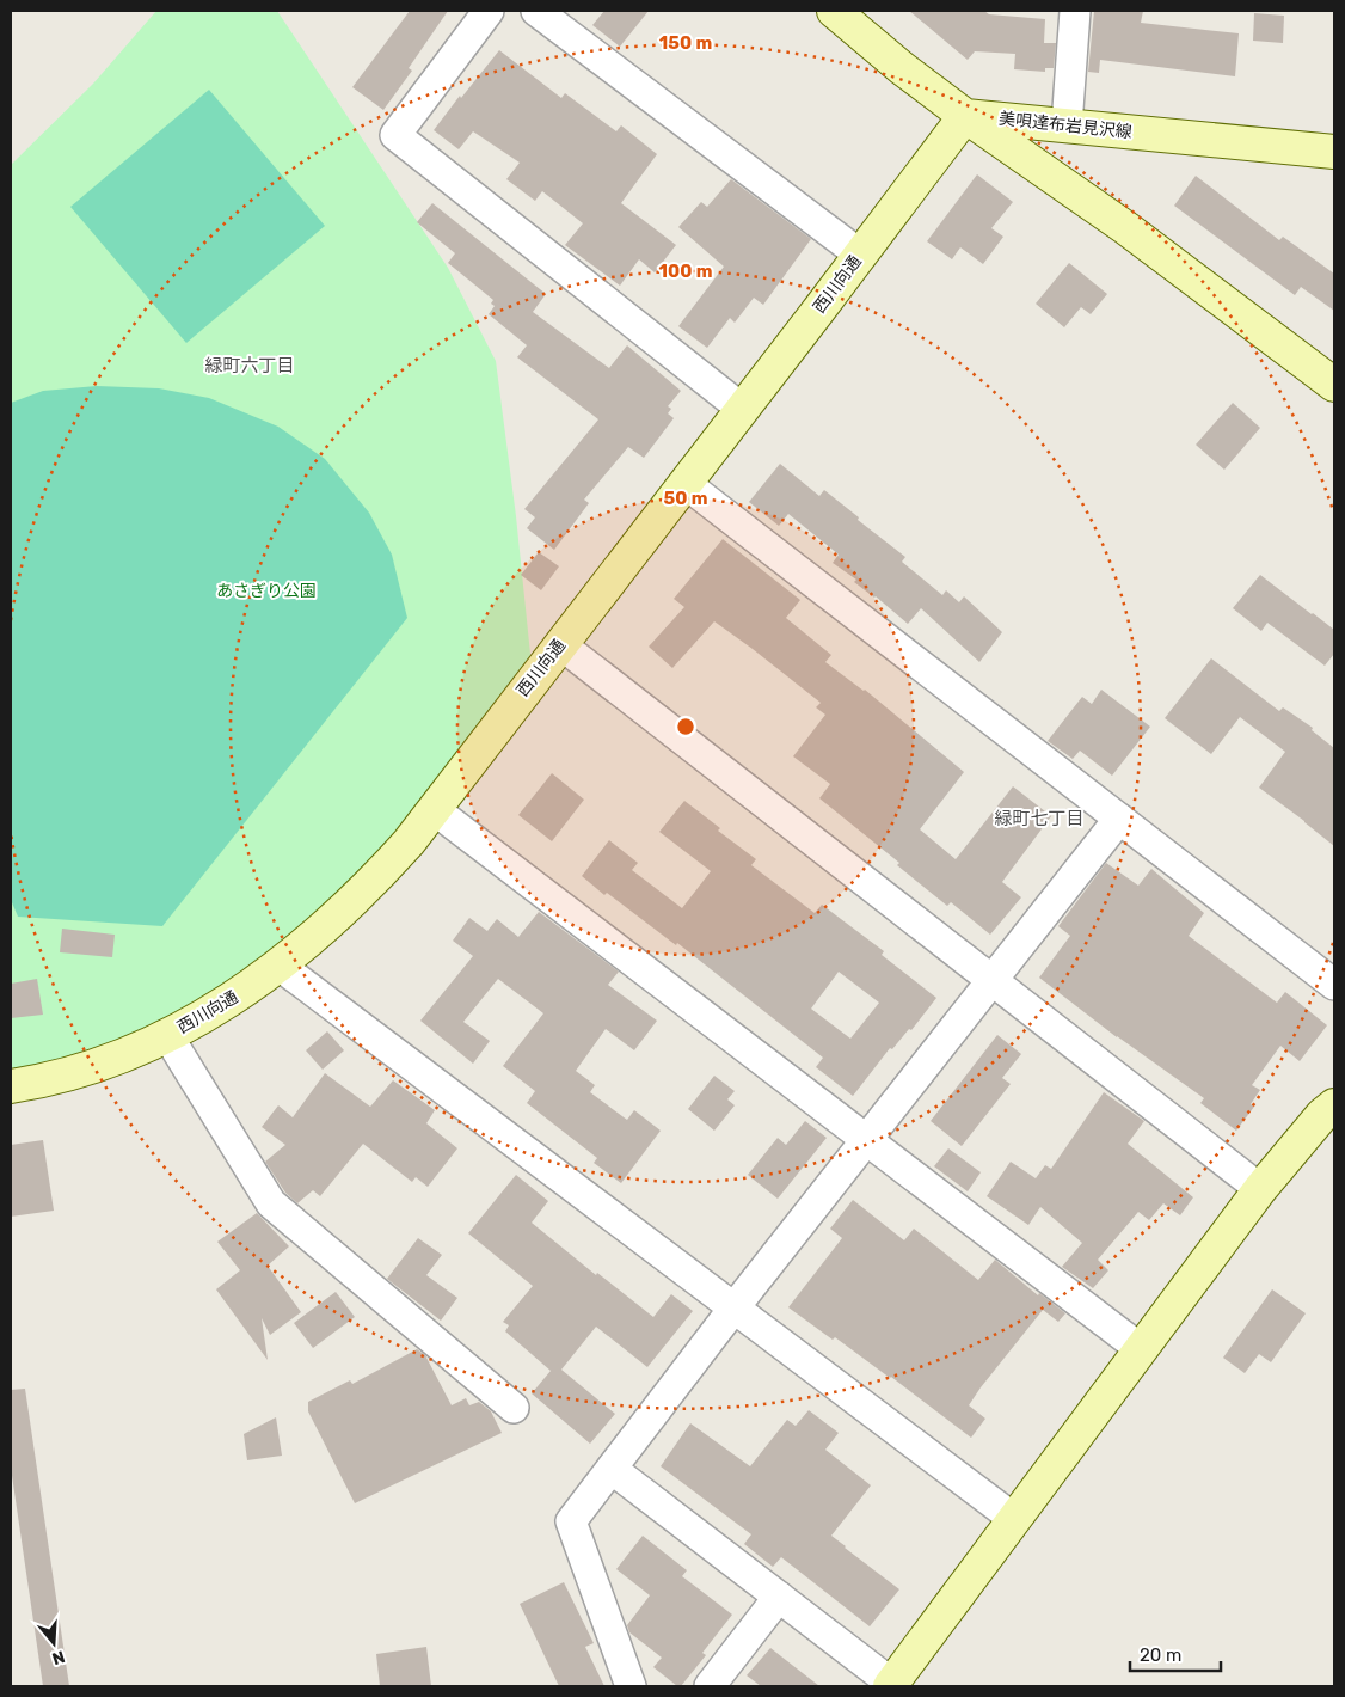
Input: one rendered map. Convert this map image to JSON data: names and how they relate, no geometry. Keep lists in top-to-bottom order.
{
  "streets": {
    "street": ["美唄達布岩見沢線", "西川向通"]
  },
  "crossings": [
    ["美唄達布岩見沢線", "西川向通"]
  ],
  "districts": ["緑町六丁目", "緑町七丁目"],
  "parks": ["あさぎり公園"],
  "scale_bar": "20 m",
  "north": "bottom",
  "rings": ["150 m", "100 m", "50 m"]
}
